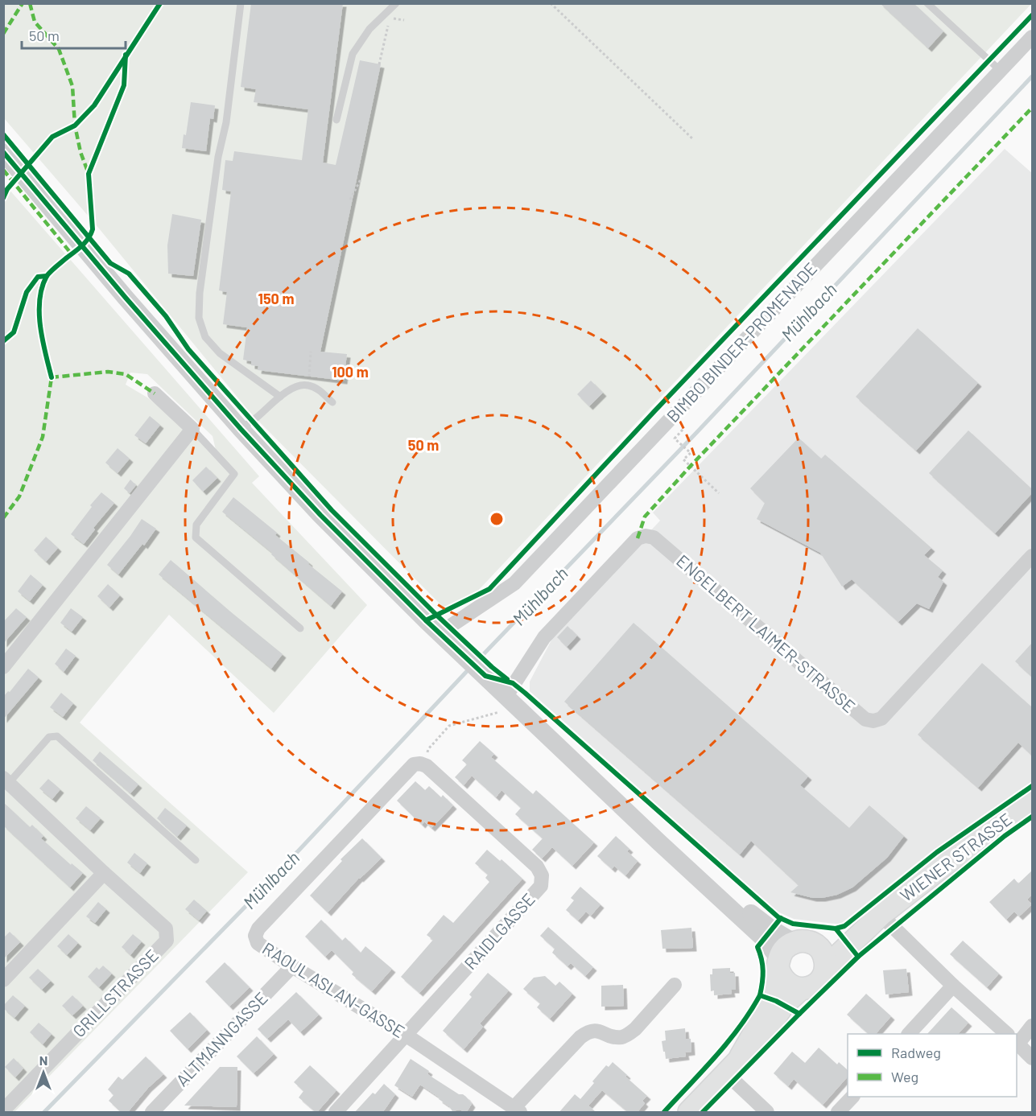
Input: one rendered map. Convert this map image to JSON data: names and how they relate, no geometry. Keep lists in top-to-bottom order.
{
  "streets": {
    "main road": ["WIENER STRASSE"],
    "street": [
      "BIMBO BINDER-PROMENADE",
      "ENGELBERT LAIMER-STRASSE",
      "RAIDLGASSE",
      "RAOUL ASLAN-GASSE",
      "GRILLSTRASSE",
      "ALTMANNGASSE"
    ]
  },
  "crossings": [
    ["RAIDLGASSE", "RAOUL ASLAN-GASSE"],
    ["RAOUL ASLAN-GASSE", "ALTMANNGASSE"]
  ],
  "water": ["Mühlbach"],
  "legend": ["Radweg", "Weg"],
  "scale_bar": "50 m",
  "north": "top",
  "rings": ["150 m", "100 m", "50 m"]
}
